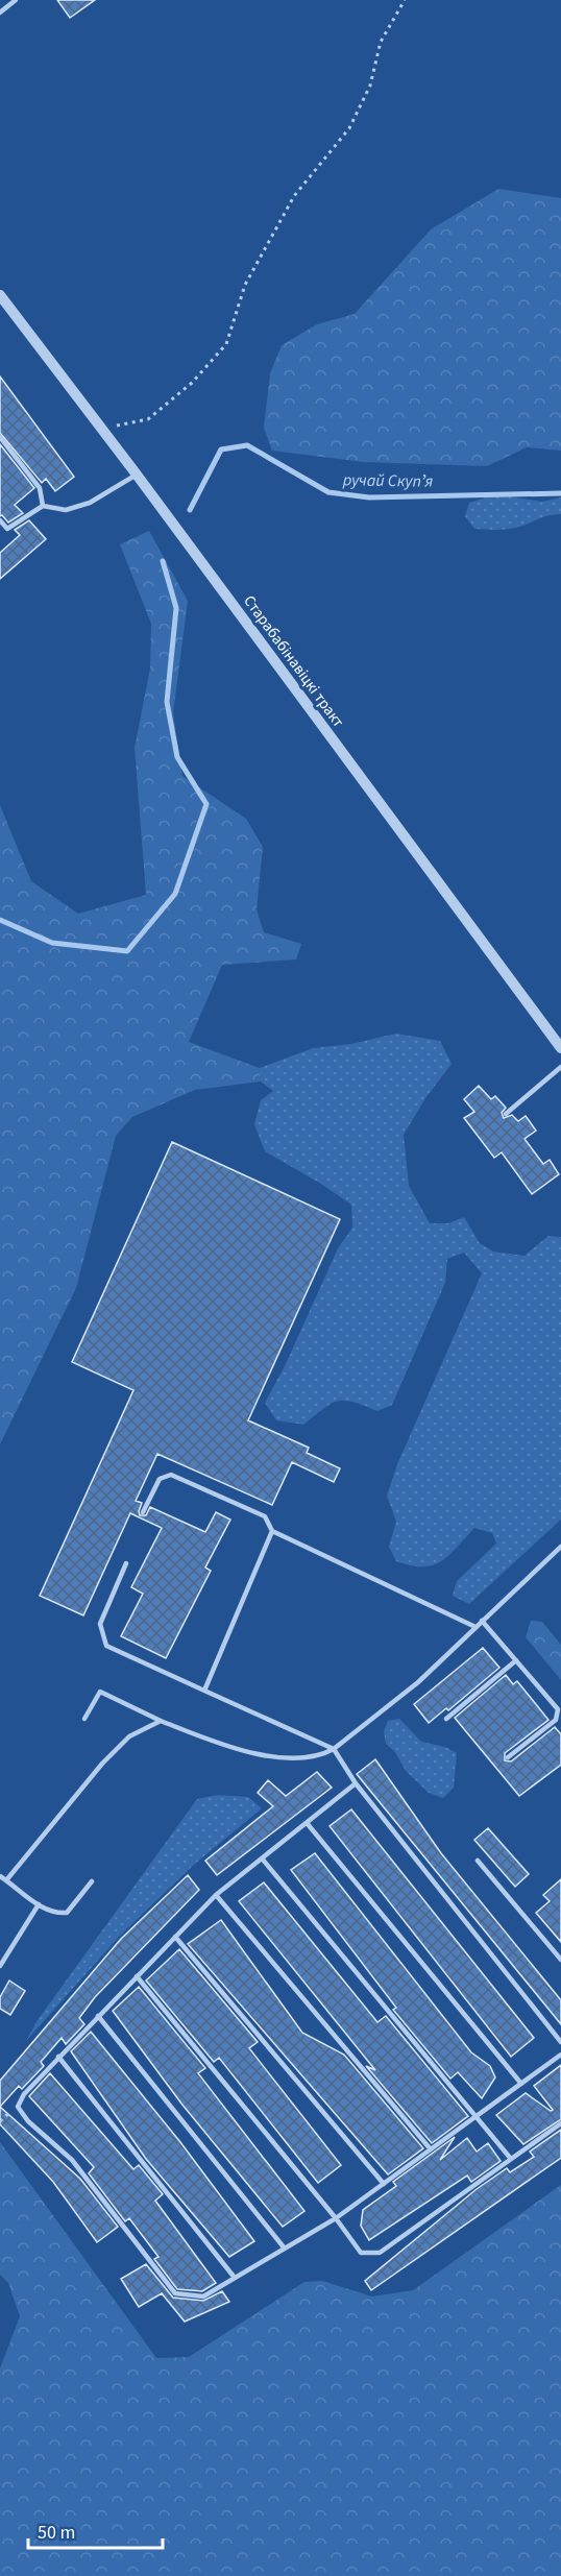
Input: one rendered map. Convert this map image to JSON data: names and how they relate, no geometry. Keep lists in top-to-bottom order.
{
  "streets": {
    "street": ["Старабабінавіцкі тракт"]
  },
  "water": ["ручай Скупʼя"],
  "scale_bar": "50 m"
}
